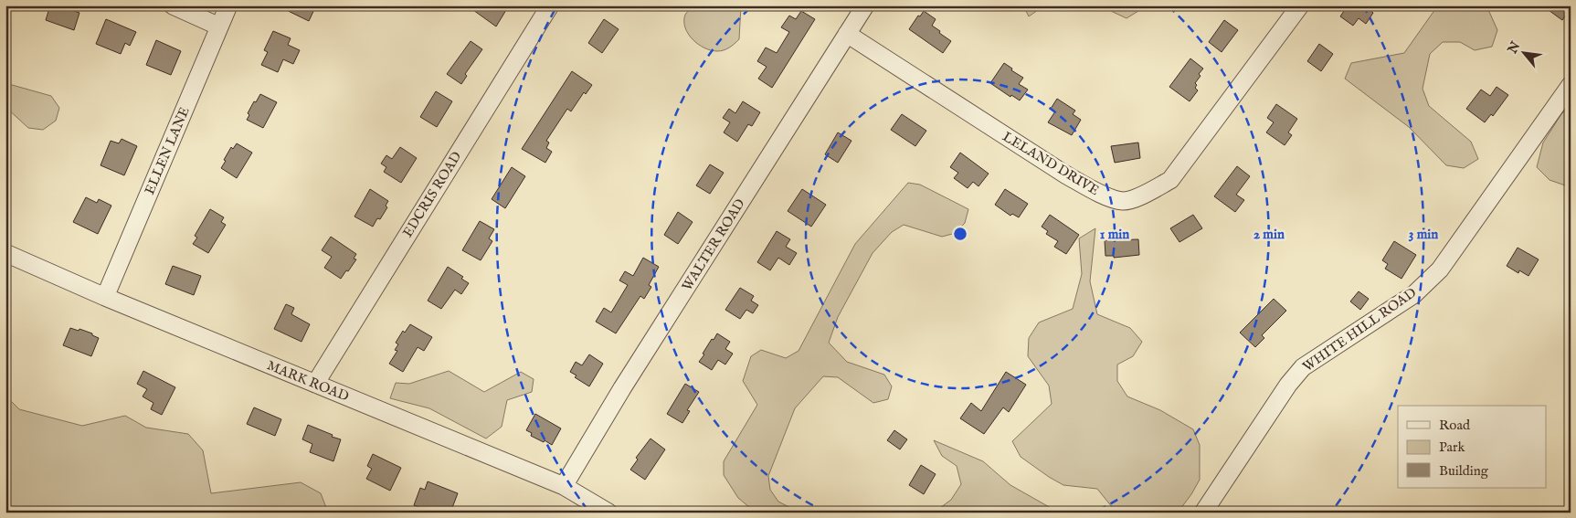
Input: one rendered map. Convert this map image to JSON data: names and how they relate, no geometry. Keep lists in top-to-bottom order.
{
  "streets": {
    "street": [
      "ELLEN LANE",
      "LELAND DRIVE",
      "EDCRIS ROAD",
      "WALTER ROAD",
      "WHITE HILL ROAD",
      "MARK ROAD"
    ]
  },
  "crossings": [
    ["ELLEN LANE", "MARK ROAD"],
    ["LELAND DRIVE", "WALTER ROAD"],
    ["EDCRIS ROAD", "MARK ROAD"],
    ["WALTER ROAD", "MARK ROAD"]
  ],
  "legend": ["Road", "Park", "Building"],
  "north": "top left",
  "rings": ["1 min", "2 min", "3 min"]
}
